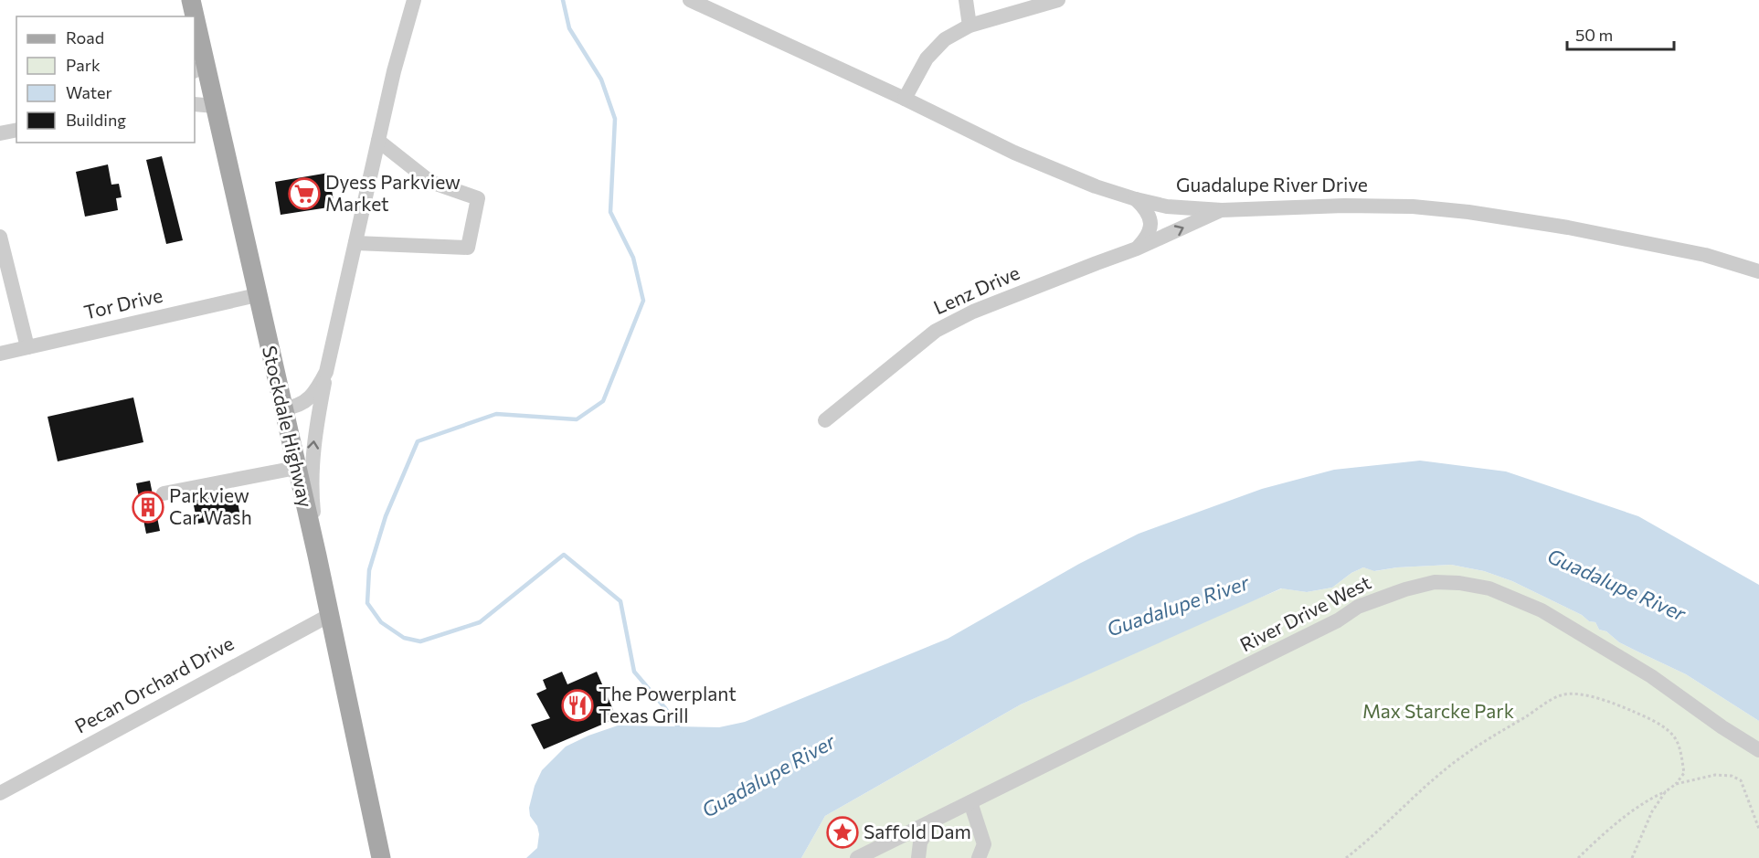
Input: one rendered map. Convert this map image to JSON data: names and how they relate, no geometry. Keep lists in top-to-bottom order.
{
  "streets": {
    "main road": ["Stockdale Highway"],
    "street": [
      "Guadalupe River Drive",
      "Lenz Drive",
      "Tor Drive",
      "River Drive West",
      "Pecan Orchard Drive"
    ]
  },
  "crossings": [
    ["Guadalupe River Drive", "Lenz Drive"],
    ["Tor Drive", "Stockdale Highway"],
    ["Stockdale Highway", "Pecan Orchard Drive"]
  ],
  "water": ["Guadalupe River"],
  "parks": ["Max Starcke Park"],
  "places": {
    "supermarket": ["Dyess Parkview Market"],
    "building": ["Parkview Car Wash"],
    "restaurant": ["The Powerplant Texas Grill"],
    "place": ["Saffold Dam"]
  },
  "legend": [
    "Road",
    "Park",
    "Water",
    "Building"
  ],
  "scale_bar": "50 m"
}
